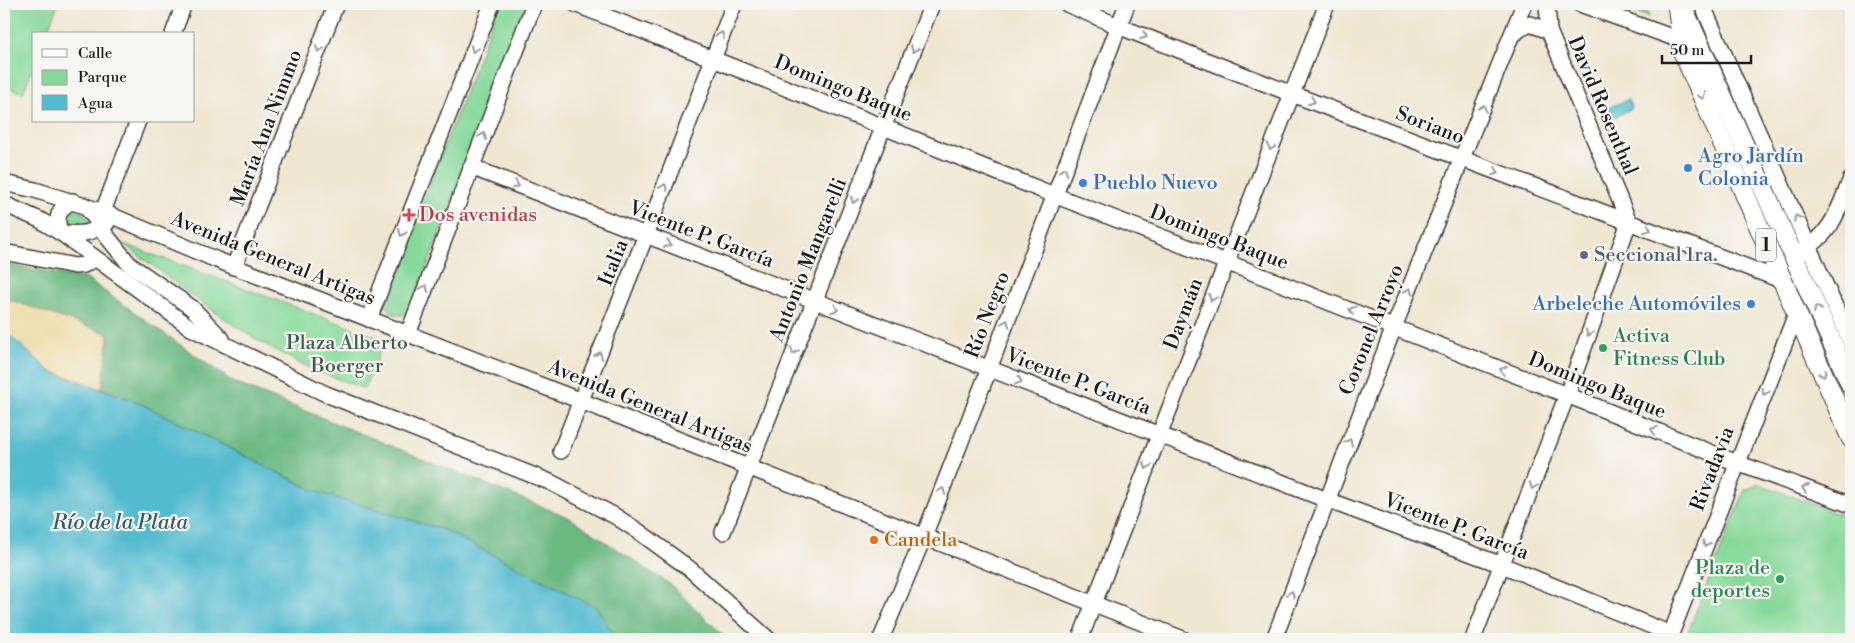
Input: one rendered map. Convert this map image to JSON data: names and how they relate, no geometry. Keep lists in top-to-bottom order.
{
  "streets": {
    "main road": ["1"],
    "street": [
      "Domingo Baque",
      "David Rosenthal",
      "Soriano",
      "María Ana Nimmo",
      "Vicente P. García",
      "Avenida General Artigas",
      "Antonio Mangarelli",
      "Italia",
      "Daymán",
      "Río Negro",
      "Coronel Arroyo",
      "Rivadavia"
    ]
  },
  "crossings": [
    ["Domingo Baque", "Antonio Mangarelli"],
    ["Domingo Baque", "Italia"],
    ["Domingo Baque", "Daymán"],
    ["Domingo Baque", "Río Negro"],
    ["Domingo Baque", "Coronel Arroyo"],
    ["Domingo Baque", "Rivadavia"],
    ["David Rosenthal", "Soriano"],
    ["Soriano", "1"],
    ["Soriano", "Daymán"],
    ["Soriano", "Río Negro"],
    ["Soriano", "Coronel Arroyo"],
    ["María Ana Nimmo", "Avenida General Artigas"],
    ["Vicente P. García", "Antonio Mangarelli"],
    ["Vicente P. García", "Italia"],
    ["Vicente P. García", "Daymán"],
    ["Vicente P. García", "Río Negro"],
    ["Vicente P. García", "Coronel Arroyo"],
    ["Vicente P. García", "Rivadavia"],
    ["1", "Rivadavia"],
    ["Avenida General Artigas", "Antonio Mangarelli"],
    ["Avenida General Artigas", "Italia"],
    ["Avenida General Artigas", "Daymán"],
    ["Avenida General Artigas", "Río Negro"]
  ],
  "one_way": [
    "Domingo Baque",
    "Soriano",
    "María Ana Nimmo",
    "Vicente P. García",
    "Antonio Mangarelli",
    "Italia",
    "Daymán",
    "Río Negro",
    "Coronel Arroyo",
    "Rivadavia"
  ],
  "water": ["Río de la Plata"],
  "parks": ["Plaza Alberto Boerger"],
  "places": {
    "other": [
      "Agro Jardín Colonia",
      "Pueblo Nuevo",
      "Seccional 1ra.",
      "Arbeleche Automóviles",
      "Activa Fitness Club",
      "Candela",
      "Plaza de deportes"
    ],
    "health": ["Dos avenidas"]
  },
  "legend": ["Calle", "Parque", "Agua"],
  "scale_bar": "50 m"
}
